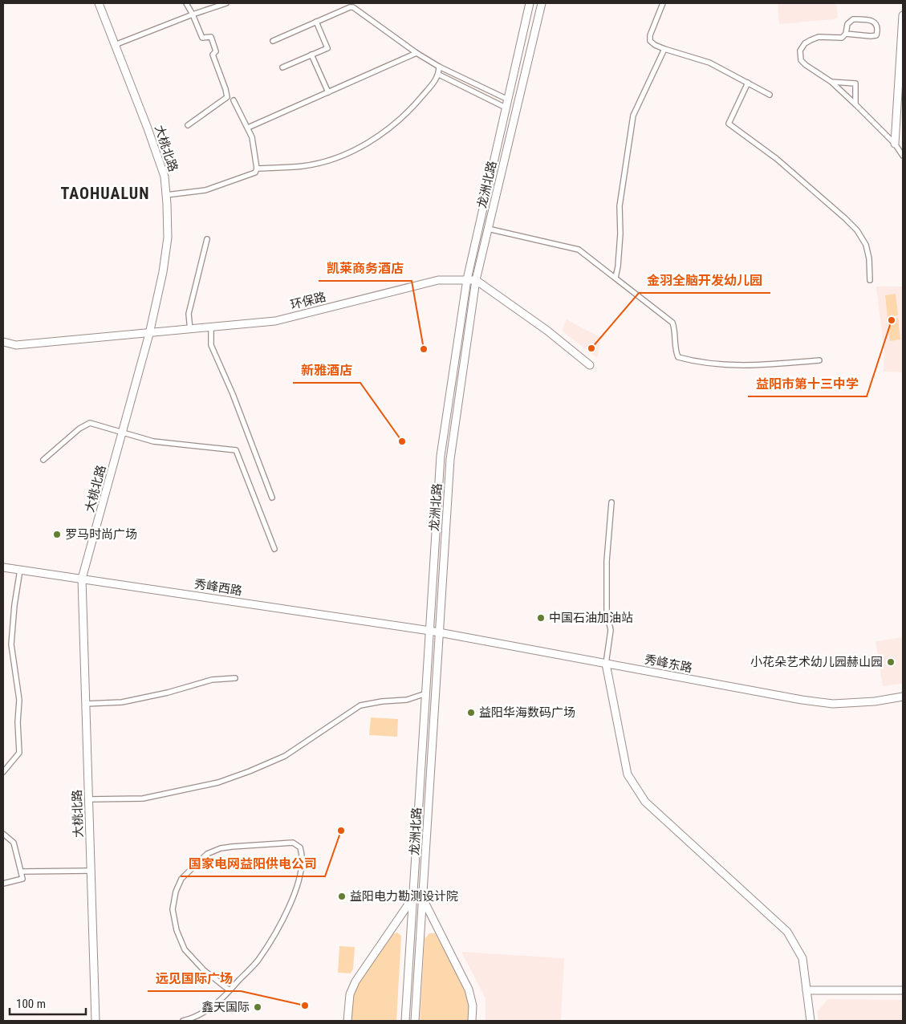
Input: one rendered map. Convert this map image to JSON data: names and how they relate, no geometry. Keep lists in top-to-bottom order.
{
  "streets": {
    "street": [
      "大桃北路",
      "龙洲北路",
      "环保路",
      "秀峰西路",
      "秀峰东路"
    ]
  },
  "crossings": [
    ["大桃北路", "环保路"],
    ["大桃北路", "秀峰西路"],
    ["龙洲北路", "环保路"],
    ["龙洲北路", "秀峰西路"],
    ["龙洲北路", "秀峰东路"],
    ["秀峰西路", "秀峰东路"]
  ],
  "districts": ["TAOHUALUN"],
  "places": [
    "益阳市第十三中学",
    "金羽全脑开发幼儿园",
    "凯莱商务酒店",
    "新雅酒店",
    "罗马时尚广场",
    "中国石油加油站",
    "小花朵艺术幼儿园赫山园",
    "益阳华海数码广场",
    "国家电网益阳供电公司",
    "益阳电力勘测设计院",
    "远见国际广场",
    "鑫天国际"
  ],
  "scale_bar": "100 m"
}
